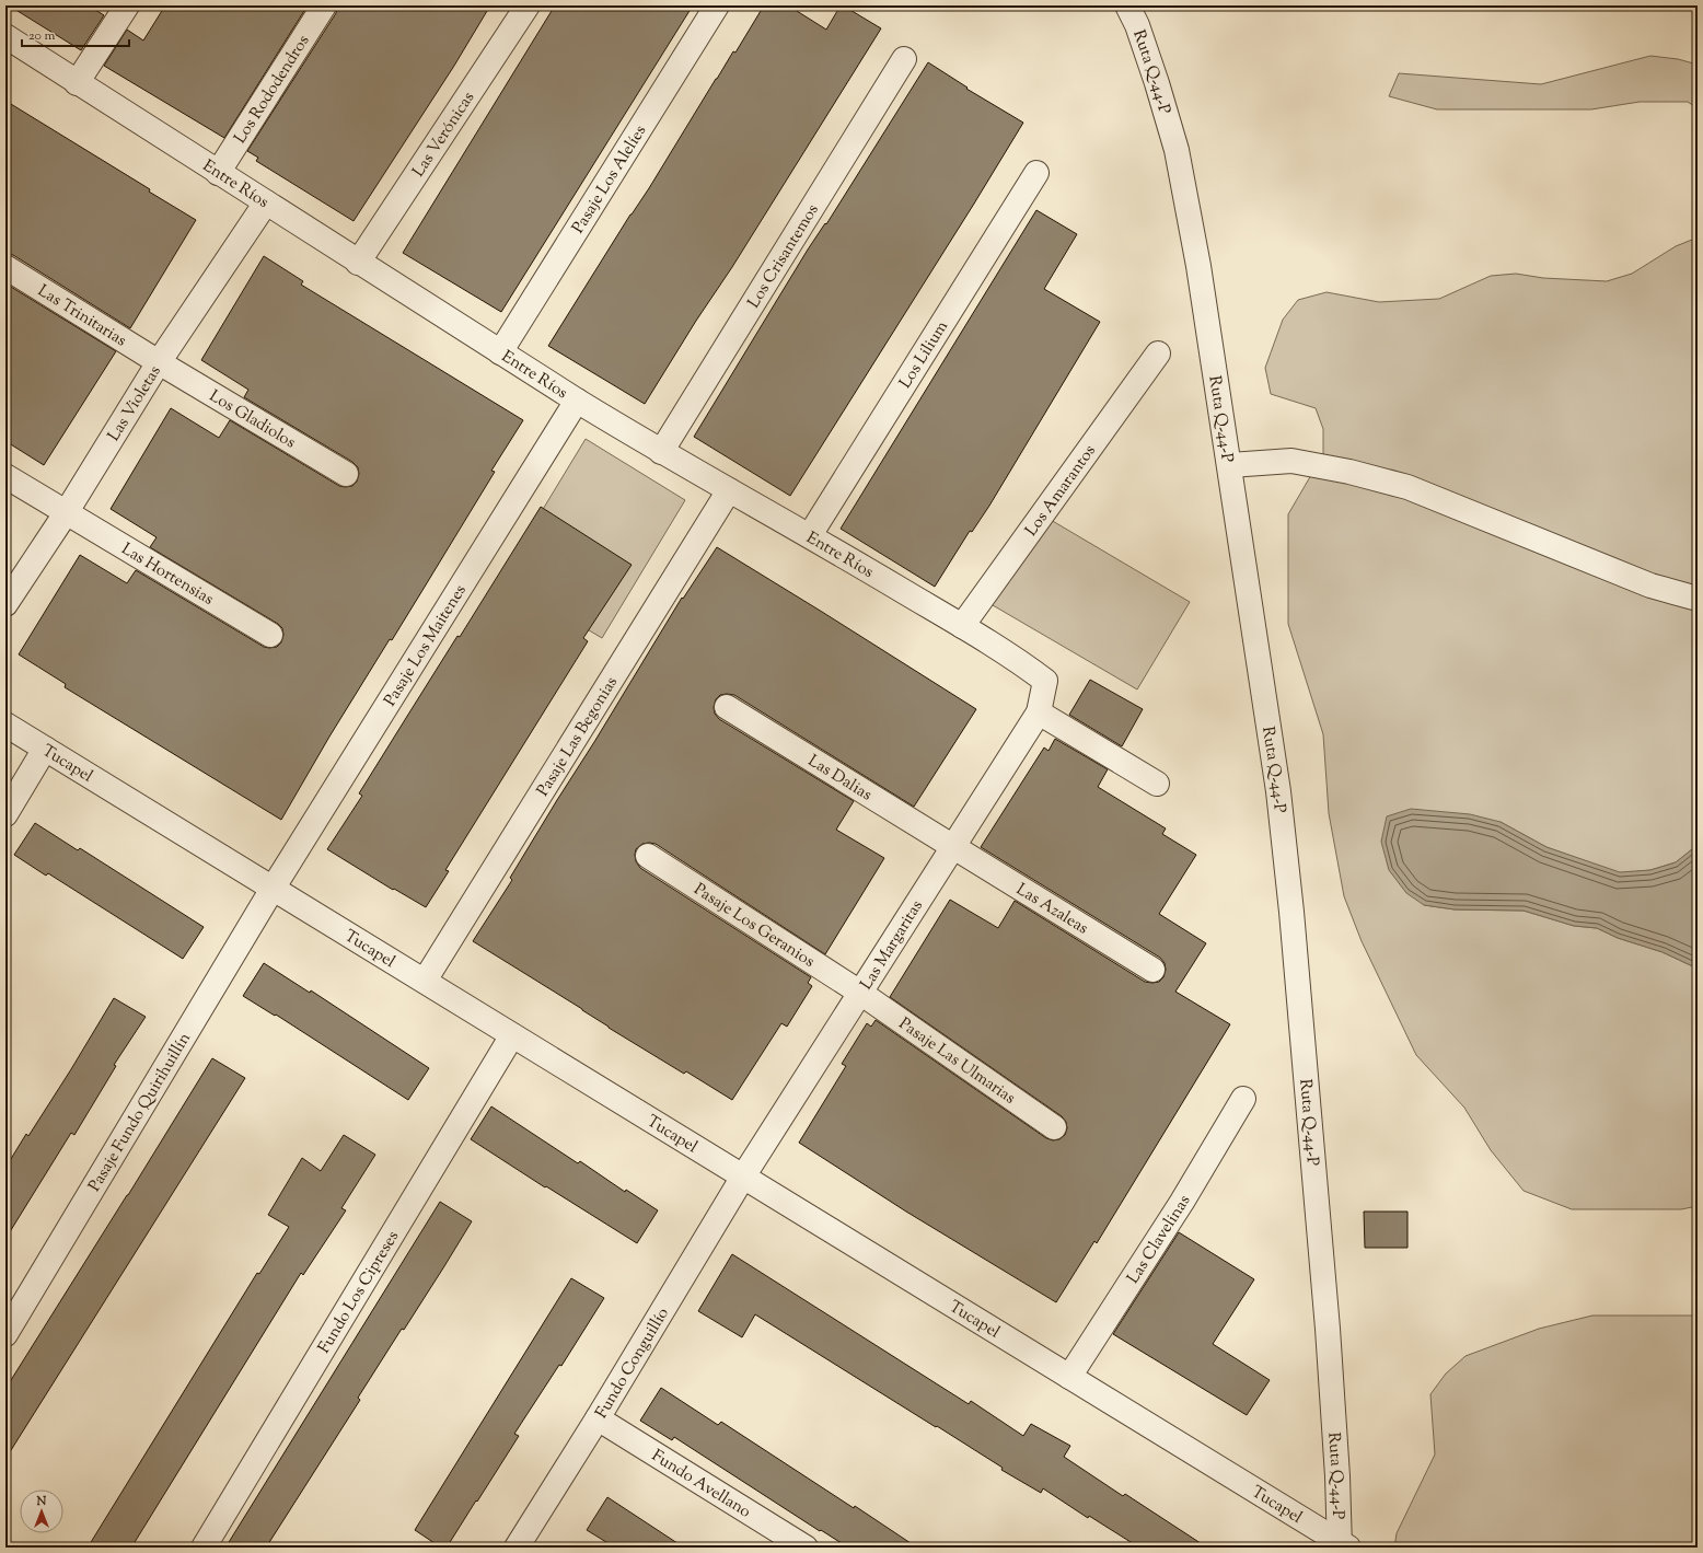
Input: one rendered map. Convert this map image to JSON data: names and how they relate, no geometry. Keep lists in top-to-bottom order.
{
  "streets": {
    "street": [
      "Ruta Q-44-P",
      "Los Rododendros",
      "Las Verónicas",
      "Pasaje Los Alelíes",
      "Entre Ríos",
      "Los Crisantemos",
      "Las Trinitarias",
      "Los Lilium",
      "Las Violetas",
      "Los Gladiolos",
      "Los Amarantos",
      "Las Hortensias",
      "Pasaje Los Maitenes",
      "Pasaje Las Begonias",
      "Tucapel",
      "Las Dalias",
      "Las Azaleas",
      "Pasaje Los Geranios",
      "Las Margaritas",
      "Pasaje Las Ulmarias",
      "Pasaje Fundo Quirihuillín",
      "Las Clavelinas",
      "Fundo Los Cipreses",
      "Fundo Conguillío",
      "Fundo Avellano"
    ]
  },
  "crossings": [
    ["Ruta Q-44-P", "Tucapel"],
    ["Los Rododendros", "Entre Ríos"],
    ["Las Verónicas", "Entre Ríos"],
    ["Pasaje Los Alelíes", "Entre Ríos"],
    ["Entre Ríos", "Los Crisantemos"],
    ["Entre Ríos", "Los Lilium"],
    ["Entre Ríos", "Las Violetas"],
    ["Entre Ríos", "Los Amarantos"],
    ["Entre Ríos", "Pasaje Los Maitenes"],
    ["Entre Ríos", "Pasaje Las Begonias"],
    ["Entre Ríos", "Las Margaritas"],
    ["Las Trinitarias", "Las Violetas"],
    ["Las Trinitarias", "Los Gladiolos"],
    ["Las Violetas", "Los Gladiolos"],
    ["Las Violetas", "Las Hortensias"],
    ["Pasaje Los Maitenes", "Tucapel"],
    ["Pasaje Los Maitenes", "Pasaje Fundo Quirihuillín"],
    ["Pasaje Las Begonias", "Tucapel"],
    ["Tucapel", "Las Margaritas"],
    ["Tucapel", "Pasaje Fundo Quirihuillín"],
    ["Tucapel", "Las Clavelinas"],
    ["Tucapel", "Fundo Los Cipreses"],
    ["Tucapel", "Fundo Conguillío"],
    ["Las Dalias", "Las Azaleas"],
    ["Las Dalias", "Las Margaritas"],
    ["Las Azaleas", "Las Margaritas"],
    ["Pasaje Los Geranios", "Las Margaritas"],
    ["Pasaje Los Geranios", "Pasaje Las Ulmarias"],
    ["Las Margaritas", "Pasaje Las Ulmarias"],
    ["Las Margaritas", "Fundo Conguillío"],
    ["Fundo Conguillío", "Fundo Avellano"]
  ],
  "scale_bar": "20 m",
  "north": "top"
}
